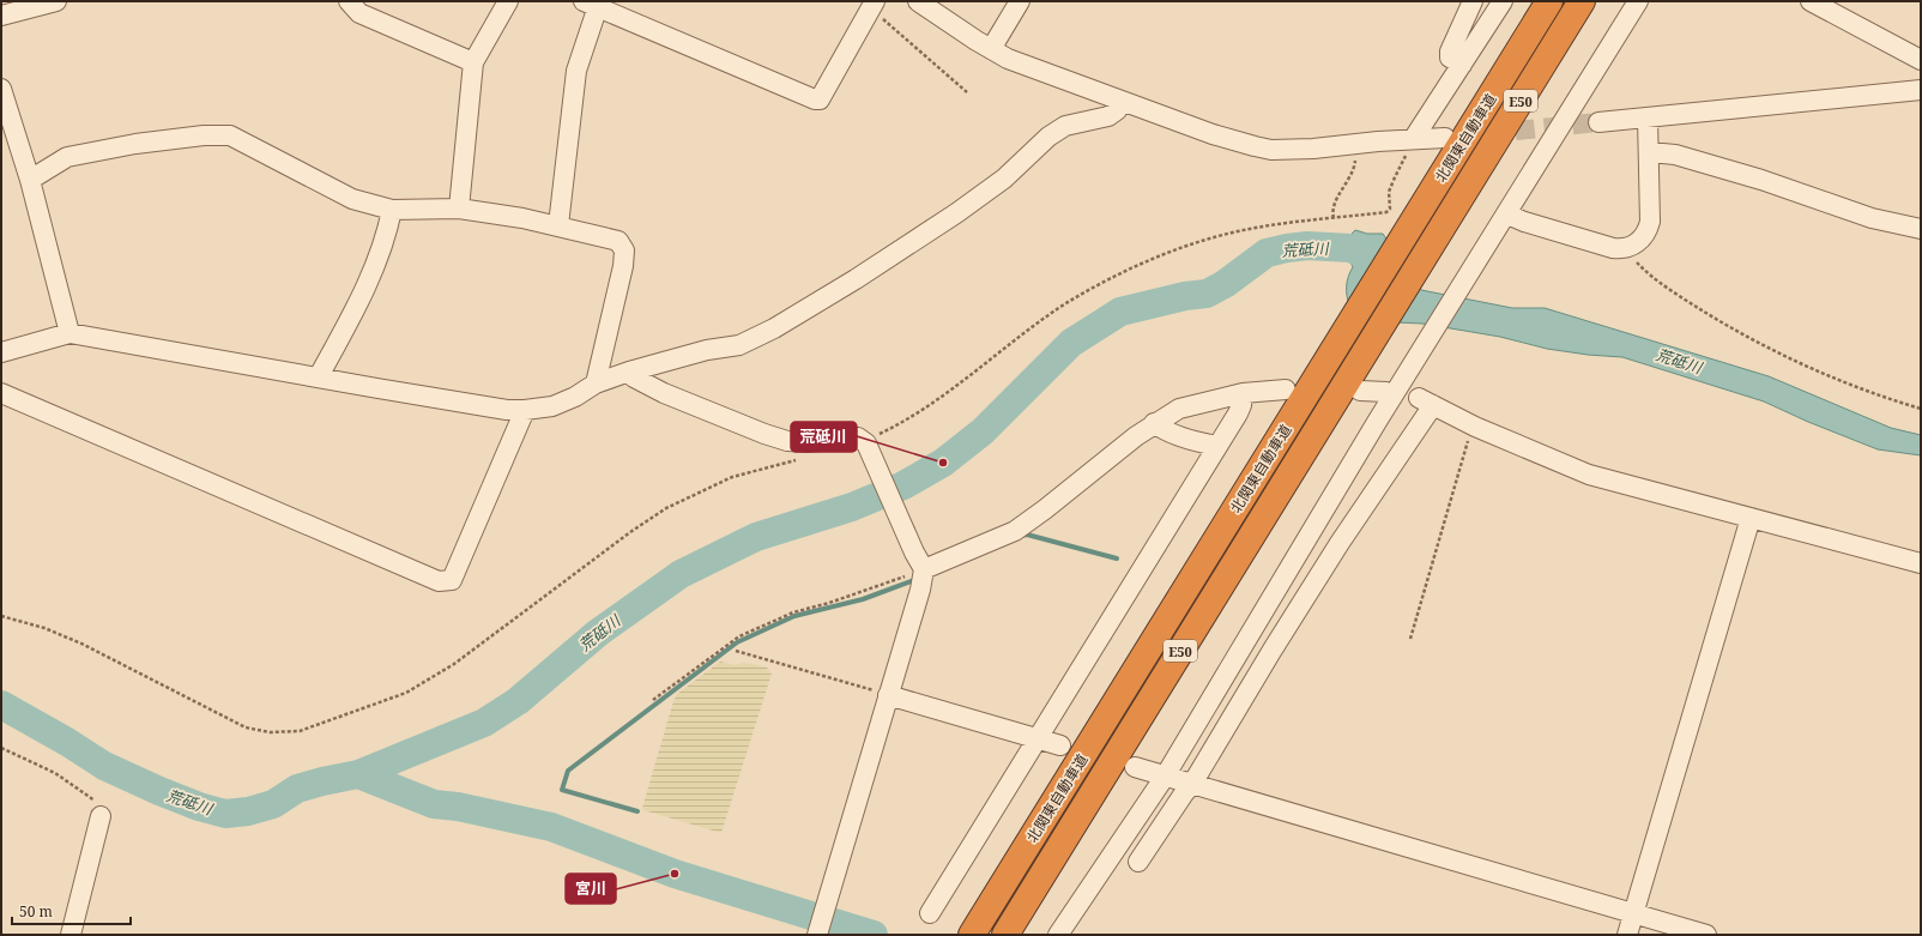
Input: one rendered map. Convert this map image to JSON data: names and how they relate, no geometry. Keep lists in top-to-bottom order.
{
  "streets": {
    "highway": ["E50", "北関東自動車道"]
  },
  "water": ["荒砥川"],
  "places": ["荒砥川", "宮川"],
  "scale_bar": "50 m"
}
